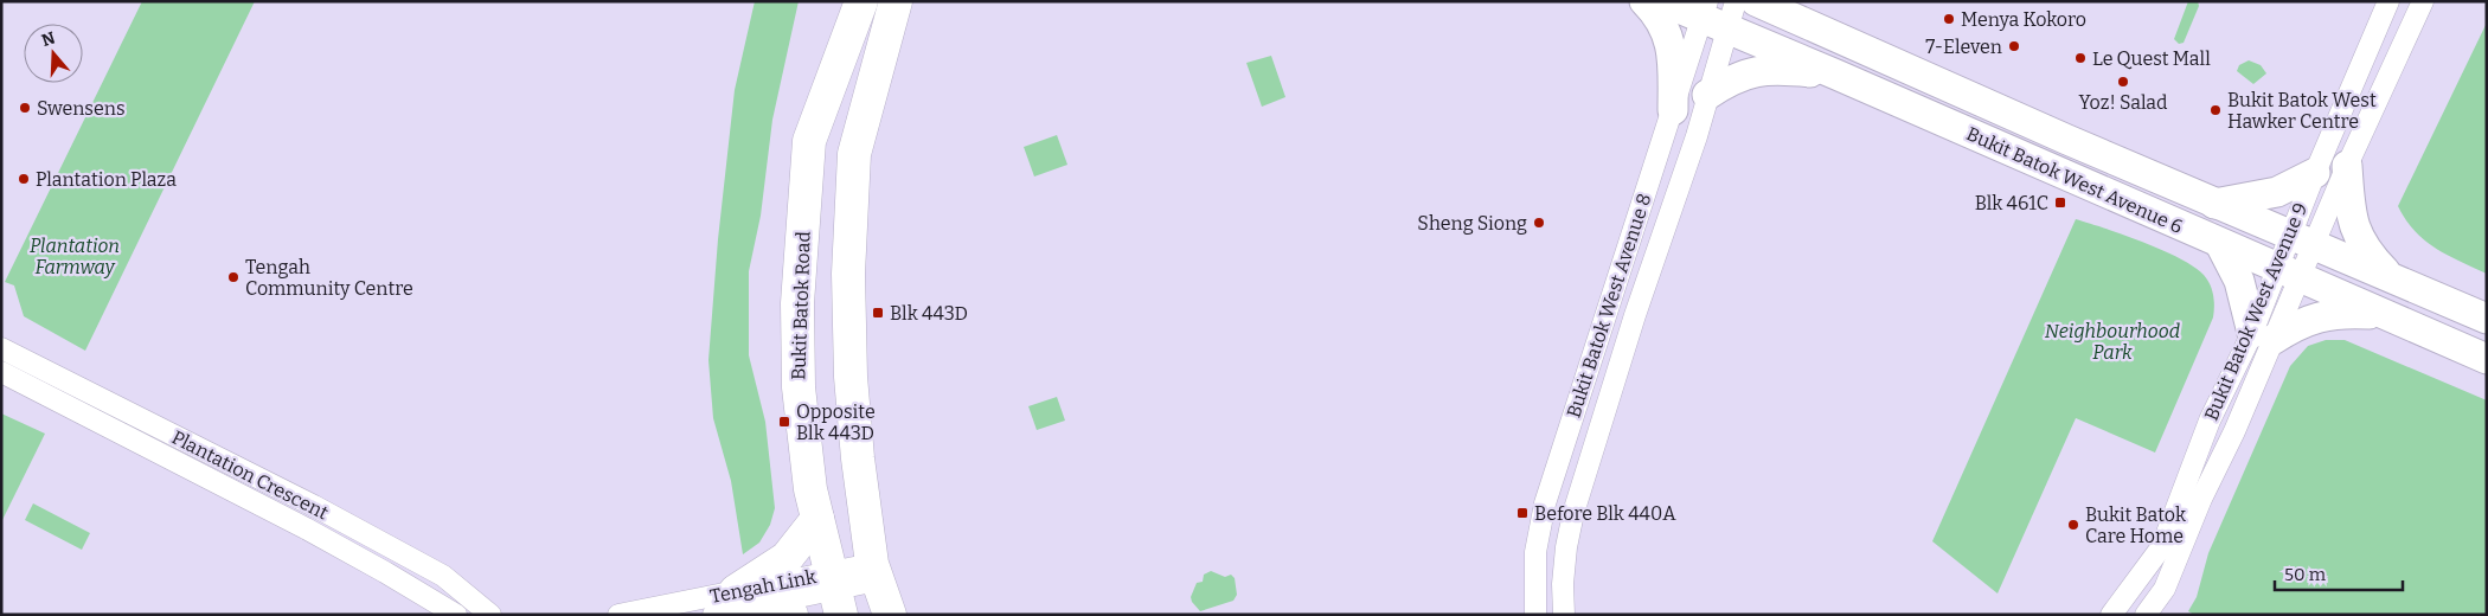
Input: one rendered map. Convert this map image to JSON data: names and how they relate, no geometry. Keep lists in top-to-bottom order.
{
  "streets": {
    "main road": ["Bukit Batok Road"],
    "street": [
      "Bukit Batok West Avenue 6",
      "Bukit Batok West Avenue 8",
      "Bukit Batok West Avenue 9",
      "Plantation Crescent",
      "Tengah Link"
    ]
  },
  "crossings": [
    ["Bukit Batok West Avenue 6", "Bukit Batok West Avenue 8"],
    ["Bukit Batok West Avenue 6", "Bukit Batok West Avenue 9"],
    ["Bukit Batok Road", "Tengah Link"]
  ],
  "parks": ["Plantation Farmway", "Neighbourhood Park"],
  "places": {
    "other": [
      "Menya Kokoro",
      "7-Eleven",
      "Le Quest Mall",
      "Yoz! Salad",
      "Swensens",
      "Bukit Batok West Hawker Centre",
      "Plantation Plaza",
      "Sheng Siong",
      "Tengah Community Centre",
      "Bukit Batok Care Home"
    ],
    "transit": [
      "Blk 461C",
      "Blk 443D",
      "Opposite Blk 443D",
      "Before Blk 440A"
    ]
  },
  "scale_bar": "50 m",
  "north": "top"
}
